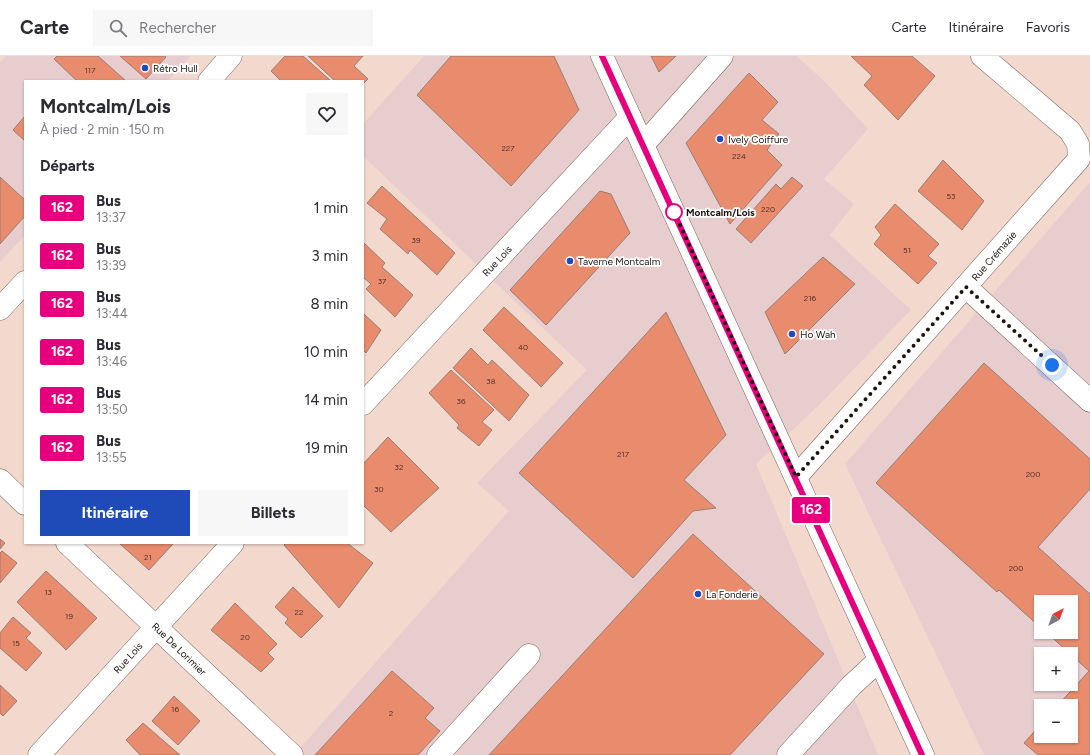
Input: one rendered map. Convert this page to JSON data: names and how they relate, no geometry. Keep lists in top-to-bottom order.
{
  "streets": {
    "street": ["Rue Crémazie", "Rue Lois", "Rue De Lorimier"]
  },
  "crossings": [
    ["Rue Lois", "Rue De Lorimier"]
  ],
  "places": [
    "Rétro Hull",
    "Ively Coiffure",
    "Montcalm/Lois",
    "Taverne Montcalm",
    "Ho Wah",
    "La Fonderie"
  ],
  "lines": ["bus line 162"],
  "house_numbers": [
    "117",
    "227",
    "224",
    "53",
    "220",
    "39",
    "51",
    "37",
    "216",
    "40",
    "38",
    "36",
    "217",
    "32",
    "200",
    "30",
    "21",
    "200",
    "13",
    "22",
    "19",
    "20",
    "15",
    "16",
    "2"
  ],
  "north": "top right",
  "page": {
    "header": "Carte",
    "search": "Rechercher",
    "nav": ["Carte", "Itinéraire", "Favoris"],
    "on_map": "162",
    "heading": [
      ["Montcalm/Lois", "À pied · 2 min · 150 m"],
      "Départs"
    ],
    "list": [
      {
        "mark": "162",
        "name": "Bus",
        "note": "13:37",
        "value": "1 min"
      },
      {
        "mark": "162",
        "name": "Bus",
        "note": "13:39",
        "value": "3 min"
      },
      {
        "mark": "162",
        "name": "Bus",
        "note": "13:44",
        "value": "8 min"
      },
      {
        "mark": "162",
        "name": "Bus",
        "note": "13:46",
        "value": "10 min"
      },
      {
        "mark": "162",
        "name": "Bus",
        "note": "13:50",
        "value": "14 min"
      },
      {
        "mark": "162",
        "name": "Bus",
        "note": "13:55",
        "value": "19 min"
      }
    ],
    "buttons": ["Itinéraire", "Billets"],
    "map_buttons": ["+", "−"]
  }
}
